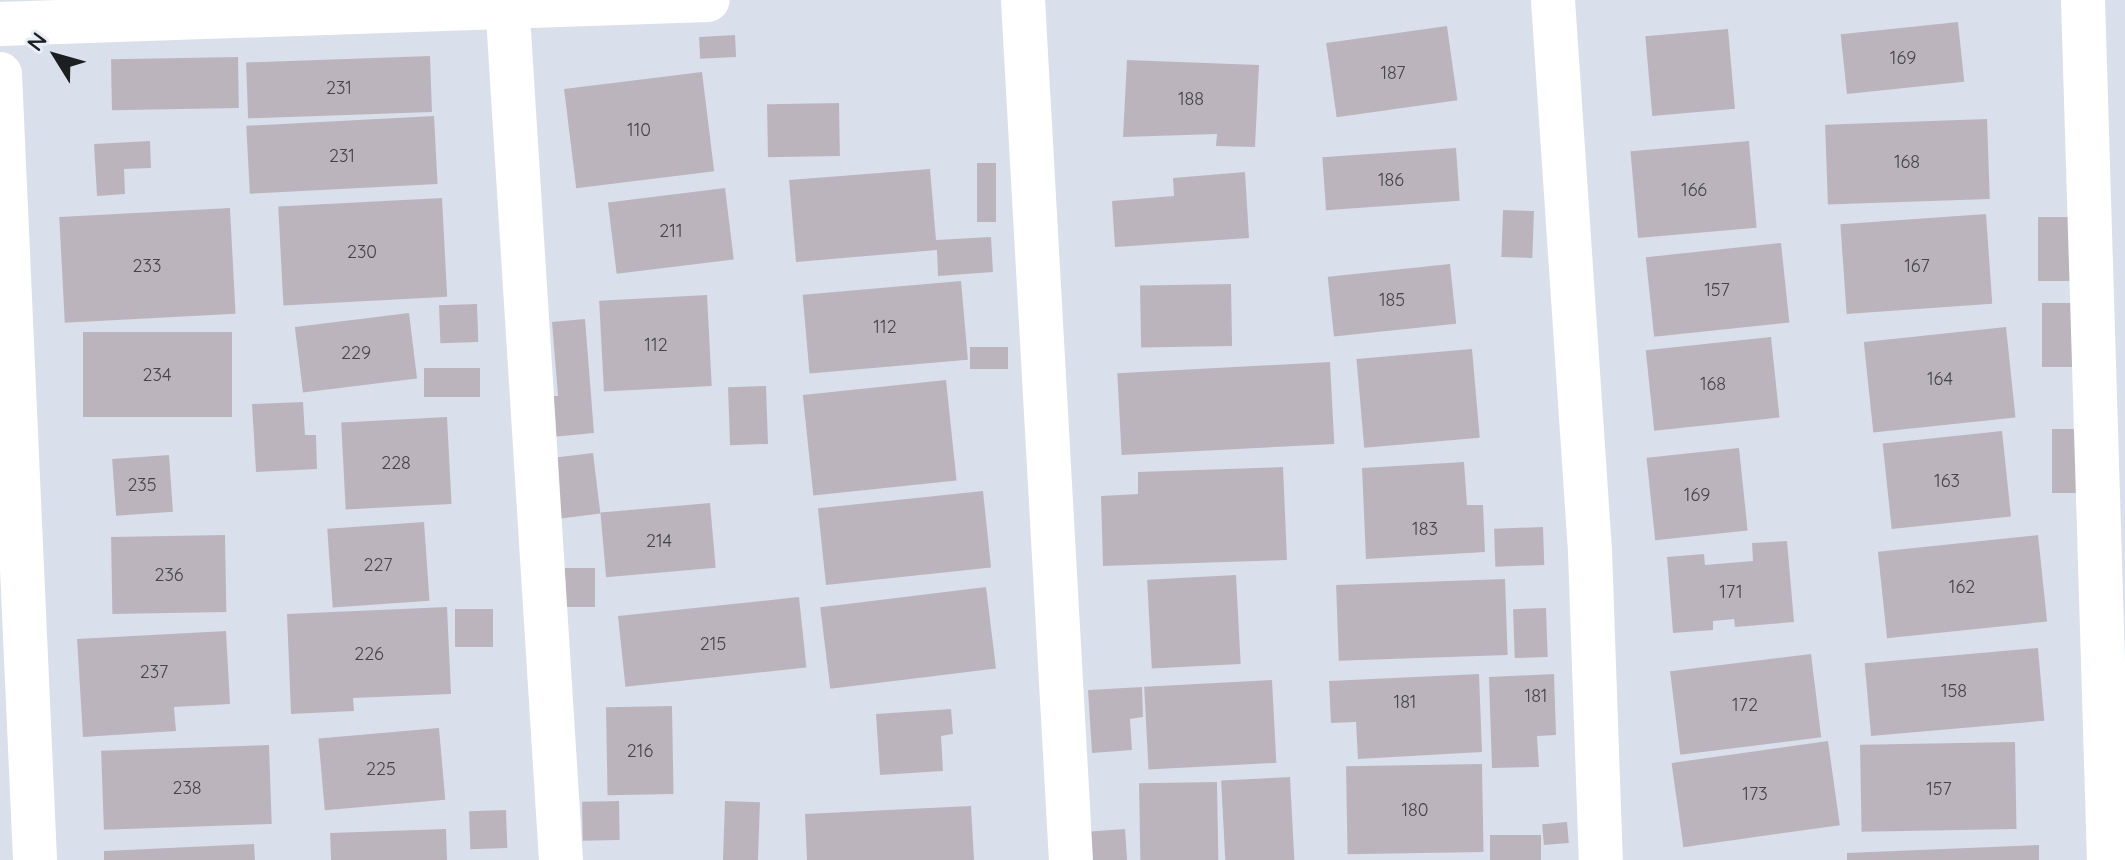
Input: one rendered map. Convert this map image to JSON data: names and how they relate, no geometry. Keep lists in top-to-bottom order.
{
  "house_numbers": [
    "169",
    "187",
    "231",
    "188",
    "110",
    "231",
    "168",
    "186",
    "166",
    "211",
    "230",
    "233",
    "167",
    "157",
    "185",
    "112",
    "112",
    "229",
    "234",
    "164",
    "168",
    "228",
    "163",
    "235",
    "169",
    "183",
    "214",
    "227",
    "236",
    "162",
    "171",
    "215",
    "226",
    "237",
    "158",
    "181",
    "181",
    "172",
    "216",
    "225",
    "238",
    "157",
    "173",
    "180"
  ],
  "north": "top left"
}
